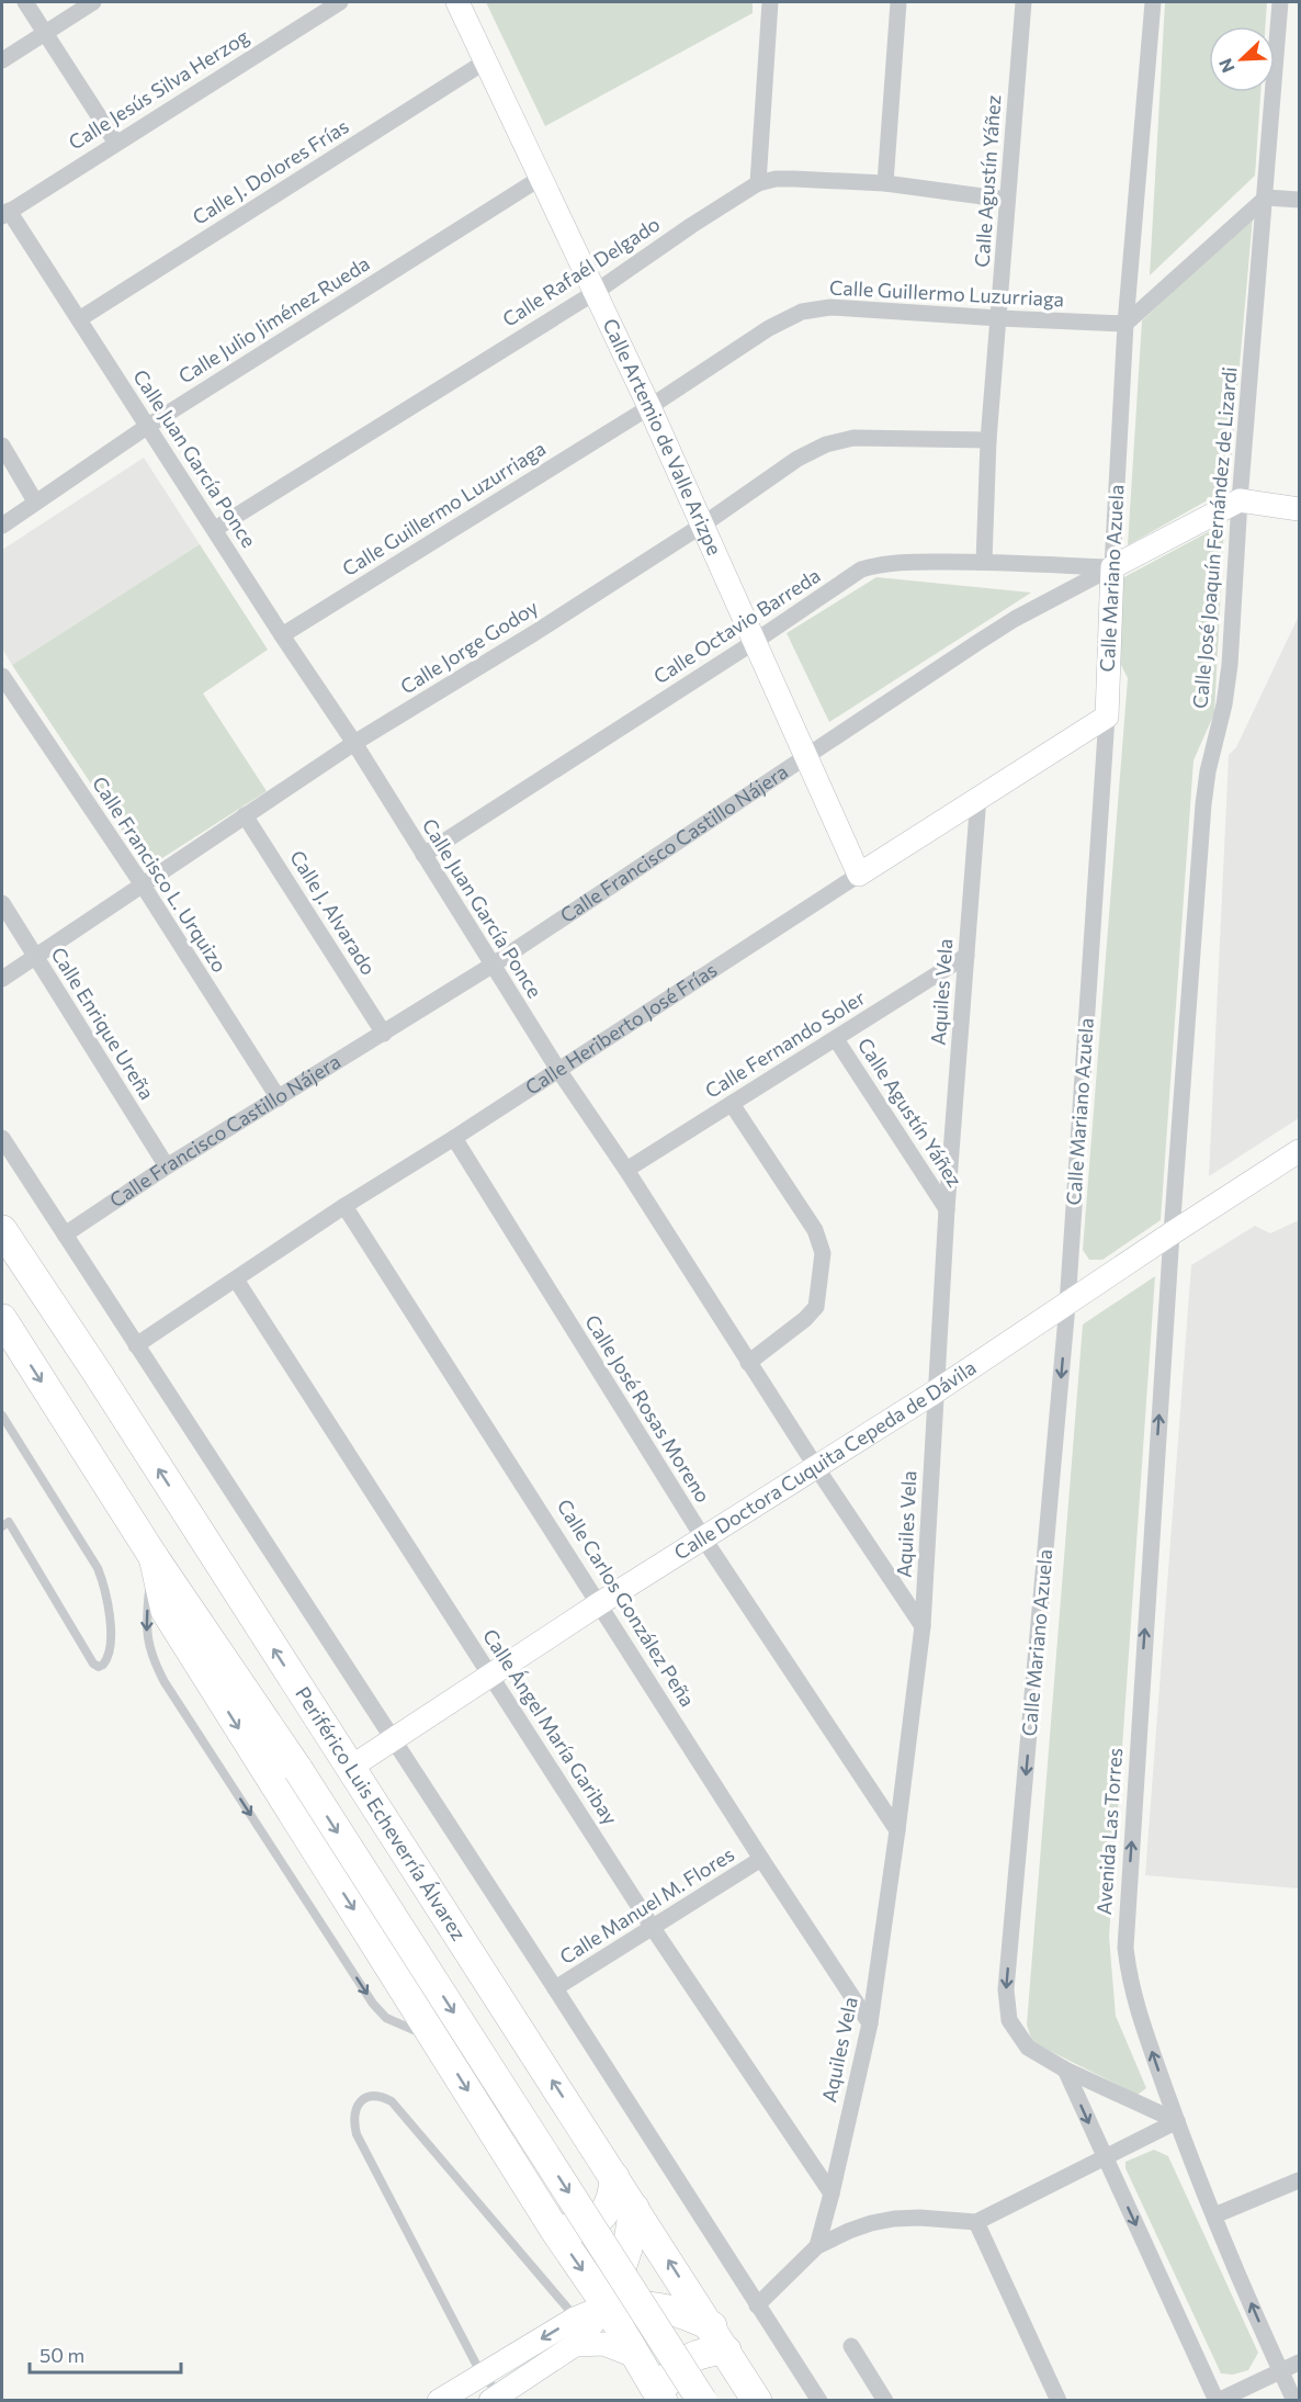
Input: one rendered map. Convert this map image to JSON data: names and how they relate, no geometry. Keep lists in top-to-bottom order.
{
  "streets": {
    "highway": ["Periférico Luis Echeverría Álvarez"],
    "street": [
      "Calle Jesús Silva Herzog",
      "Calle J. Dolores Frías",
      "Calle Agustín Yáñez",
      "Calle Rafaél Delgado",
      "Calle Guillermo Luzurriaga",
      "Calle Julio Jiménez Rueda",
      "Calle Artemio de Valle Arizpe",
      "Calle Juan García Ponce",
      "Calle José Joaquín Fernández de Lizardi",
      "Calle Mariano Azuela",
      "Calle Octavio Barreda",
      "Calle Jorge Godoy",
      "Calle Francisco Castillo Nájera",
      "Calle Francisco L. Urquizo",
      "Calle J. Alvarado",
      "Aquiles Vela",
      "Calle Enrique Ureña",
      "Calle Heriberto José Frías",
      "Calle Fernando Soler",
      "Calle José Rosas Moreno",
      "Calle Doctora Cuquita Cepeda de Dávila",
      "Calle Carlos González Peña",
      "Calle Ángel María Garibay",
      "Avenida Las Torres",
      "Calle Manuel M. Flores"
    ]
  },
  "crossings": [
    ["Calle Jesús Silva Herzog", "Calle Juan García Ponce"],
    ["Calle J. Dolores Frías", "Calle Artemio de Valle Arizpe"],
    ["Calle J. Dolores Frías", "Calle Juan García Ponce"],
    ["Calle Agustín Yáñez", "Calle Rafaél Delgado"],
    ["Calle Agustín Yáñez", "Calle Guillermo Luzurriaga"],
    ["Calle Agustín Yáñez", "Calle Octavio Barreda"],
    ["Calle Agustín Yáñez", "Calle Jorge Godoy"],
    ["Calle Agustín Yáñez", "Aquiles Vela"],
    ["Calle Agustín Yáñez", "Calle Fernando Soler"],
    ["Calle Rafaél Delgado", "Calle Artemio de Valle Arizpe"],
    ["Calle Rafaél Delgado", "Calle Juan García Ponce"],
    ["Calle Guillermo Luzurriaga", "Calle Artemio de Valle Arizpe"],
    ["Calle Guillermo Luzurriaga", "Calle Juan García Ponce"],
    ["Calle Guillermo Luzurriaga", "Calle Mariano Azuela"],
    ["Calle Julio Jiménez Rueda", "Calle Artemio de Valle Arizpe"],
    ["Calle Julio Jiménez Rueda", "Calle Juan García Ponce"],
    ["Calle Artemio de Valle Arizpe", "Calle Octavio Barreda"],
    ["Calle Artemio de Valle Arizpe", "Calle Jorge Godoy"],
    ["Calle Artemio de Valle Arizpe", "Calle Francisco Castillo Nájera"],
    ["Calle Artemio de Valle Arizpe", "Calle Heriberto José Frías"],
    ["Calle Juan García Ponce", "Calle Octavio Barreda"],
    ["Calle Juan García Ponce", "Calle Jorge Godoy"],
    ["Calle Juan García Ponce", "Calle Francisco Castillo Nájera"],
    ["Calle Juan García Ponce", "Aquiles Vela"],
    ["Calle Juan García Ponce", "Calle Heriberto José Frías"],
    ["Calle Juan García Ponce", "Calle Fernando Soler"],
    ["Calle Juan García Ponce", "Calle Doctora Cuquita Cepeda de Dávila"],
    ["Calle José Joaquín Fernández de Lizardi", "Calle Francisco Castillo Nájera"],
    ["Calle José Joaquín Fernández de Lizardi", "Calle Doctora Cuquita Cepeda de Dávila"],
    ["Calle José Joaquín Fernández de Lizardi", "Avenida Las Torres"],
    ["Calle Mariano Azuela", "Calle Octavio Barreda"],
    ["Calle Mariano Azuela", "Calle Francisco Castillo Nájera"],
    ["Calle Mariano Azuela", "Calle Heriberto José Frías"],
    ["Calle Mariano Azuela", "Calle Doctora Cuquita Cepeda de Dávila"],
    ["Calle Mariano Azuela", "Avenida Las Torres"],
    ["Calle Octavio Barreda", "Calle Francisco Castillo Nájera"],
    ["Calle Jorge Godoy", "Calle Francisco L. Urquizo"],
    ["Calle Jorge Godoy", "Calle J. Alvarado"],
    ["Calle Jorge Godoy", "Calle Enrique Ureña"],
    ["Calle Francisco Castillo Nájera", "Calle Francisco L. Urquizo"],
    ["Calle Francisco Castillo Nájera", "Calle J. Alvarado"],
    ["Calle Francisco Castillo Nájera", "Calle Enrique Ureña"],
    ["Aquiles Vela", "Calle Heriberto José Frías"],
    ["Aquiles Vela", "Calle Fernando Soler"],
    ["Aquiles Vela", "Calle José Rosas Moreno"],
    ["Aquiles Vela", "Calle Doctora Cuquita Cepeda de Dávila"],
    ["Aquiles Vela", "Calle Carlos González Peña"],
    ["Aquiles Vela", "Calle Ángel María Garibay"],
    ["Calle Heriberto José Frías", "Calle José Rosas Moreno"],
    ["Calle Heriberto José Frías", "Calle Carlos González Peña"],
    ["Calle Heriberto José Frías", "Calle Ángel María Garibay"],
    ["Calle José Rosas Moreno", "Calle Doctora Cuquita Cepeda de Dávila"],
    ["Calle Doctora Cuquita Cepeda de Dávila", "Calle Carlos González Peña"],
    ["Calle Doctora Cuquita Cepeda de Dávila", "Calle Ángel María Garibay"],
    ["Calle Doctora Cuquita Cepeda de Dávila", "Periférico Luis Echeverría Álvarez"],
    ["Calle Doctora Cuquita Cepeda de Dávila", "Avenida Las Torres"],
    ["Calle Carlos González Peña", "Calle Manuel M. Flores"],
    ["Calle Ángel María Garibay", "Calle Manuel M. Flores"]
  ],
  "one_way": ["Avenida Las Torres"],
  "scale_bar": "50 m",
  "north": "bottom left"
}
